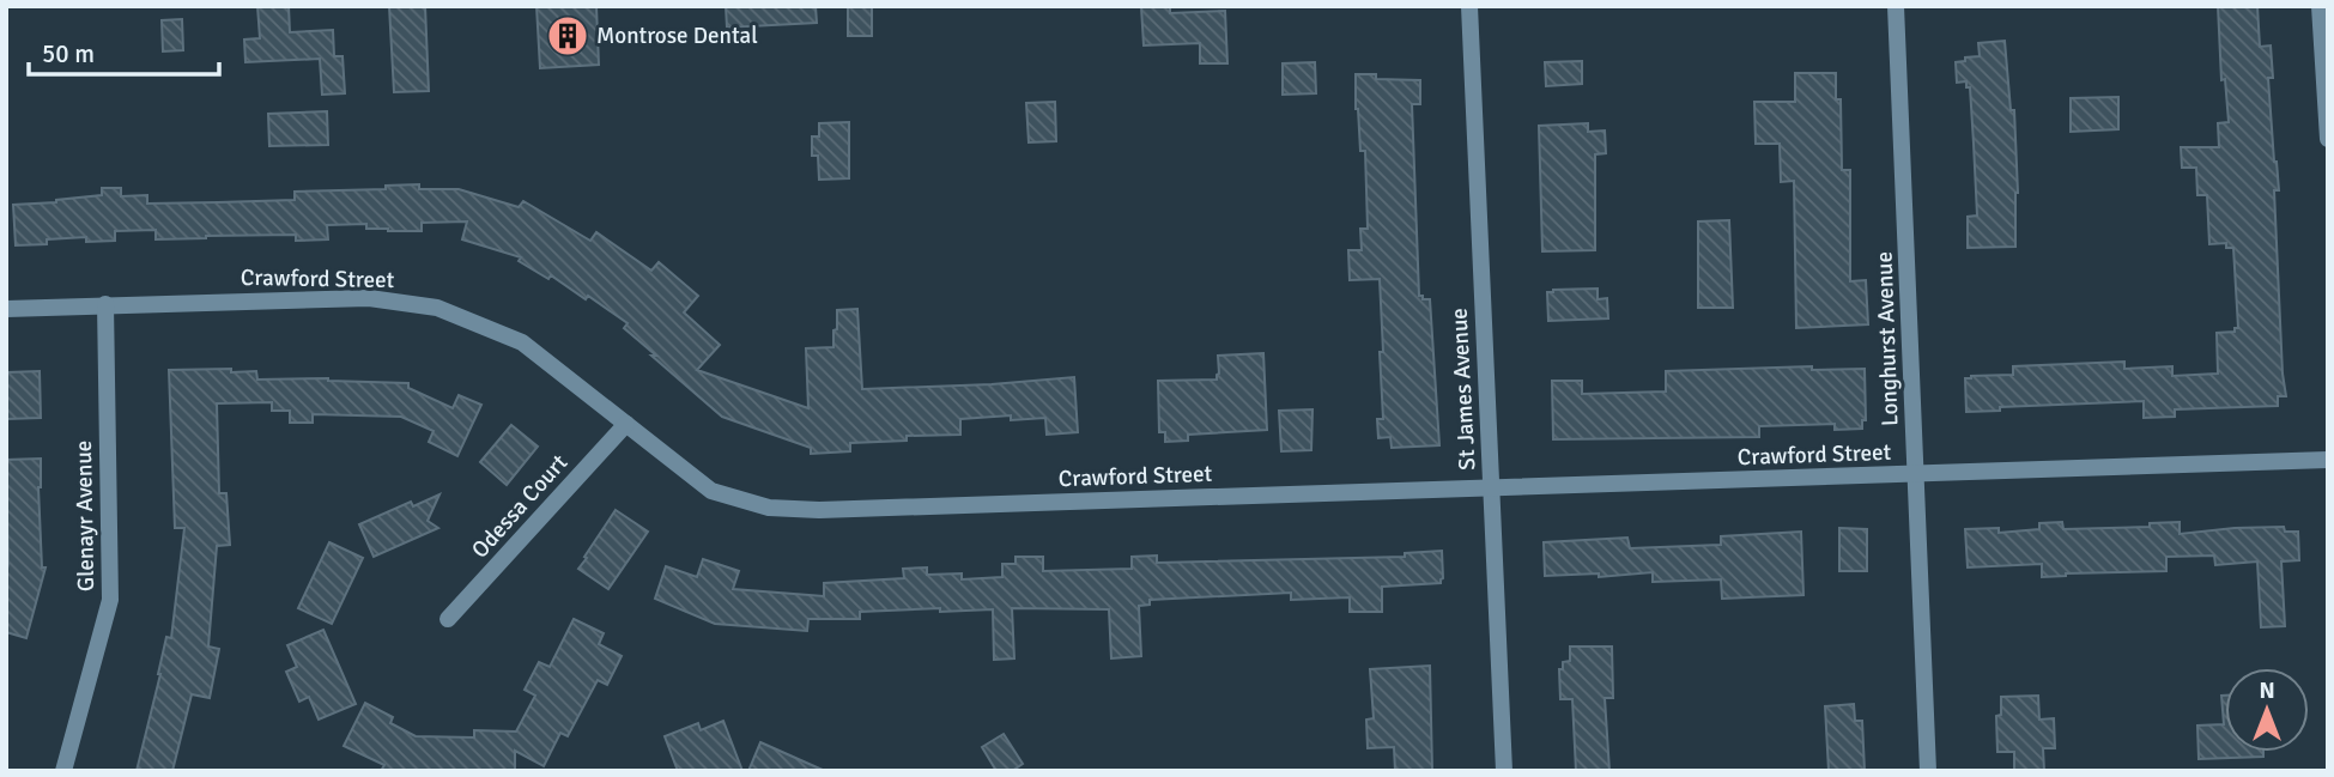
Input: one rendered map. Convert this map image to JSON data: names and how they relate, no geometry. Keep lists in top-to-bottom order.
{
  "streets": {
    "street": [
      "Crawford Street",
      "Longhurst Avenue",
      "St James Avenue",
      "Odessa Court",
      "Glenayr Avenue"
    ]
  },
  "crossings": [
    ["Crawford Street", "Longhurst Avenue"],
    ["Crawford Street", "St James Avenue"],
    ["Crawford Street", "Odessa Court"],
    ["Crawford Street", "Glenayr Avenue"]
  ],
  "places": {
    "building": ["Montrose Dental"]
  },
  "scale_bar": "50 m",
  "north": "top"
}
